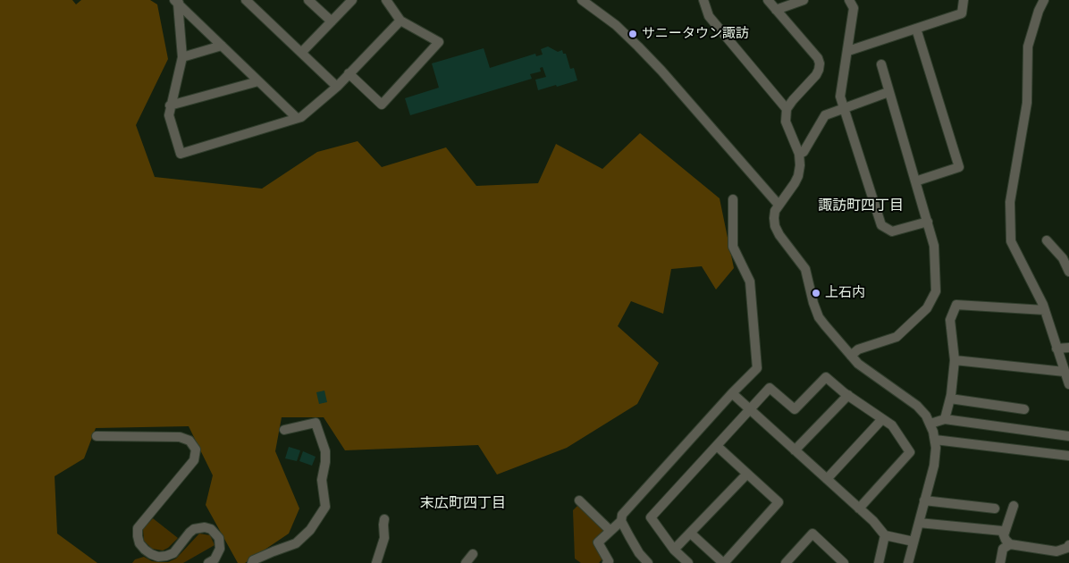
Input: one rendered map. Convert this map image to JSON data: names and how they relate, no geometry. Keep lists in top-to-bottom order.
{
  "districts": ["諏訪町四丁目", "末広町四丁目"],
  "places": ["サニータウン諏訪", "上石内"]
}
